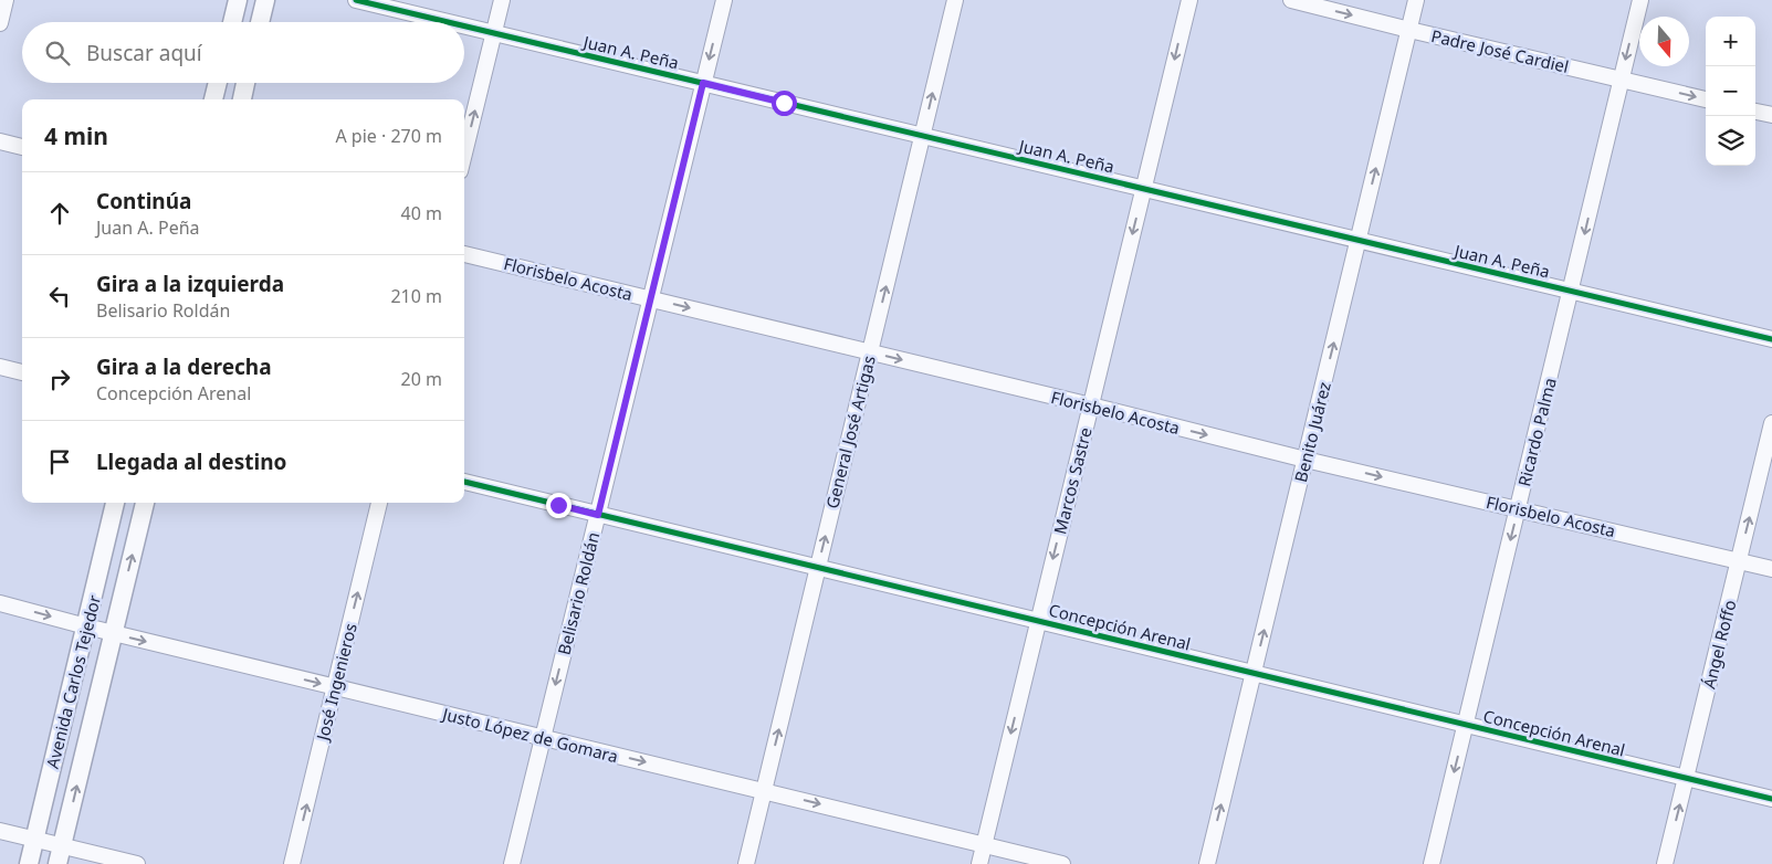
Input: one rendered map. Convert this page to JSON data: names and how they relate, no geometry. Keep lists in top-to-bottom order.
{
  "streets": {
    "main road": ["Avenida Carlos Tejedor"],
    "street": [
      "Padre José Cardiel",
      "Juan A. Peña",
      "Florisbelo Acosta",
      "General José Artigas",
      "Benito Juárez",
      "Ricardo Palma",
      "Marcos Sastre",
      "Belisario Roldán",
      "Concepción Arenal",
      "Ángel Roffo",
      "José Ingenieros",
      "Justo López de Gomara"
    ]
  },
  "crossings": [
    ["Padre José Cardiel", "Benito Juárez"],
    ["Padre José Cardiel", "Ricardo Palma"],
    ["Juan A. Peña", "General José Artigas"],
    ["Juan A. Peña", "Benito Juárez"],
    ["Juan A. Peña", "Ricardo Palma"],
    ["Juan A. Peña", "Marcos Sastre"],
    ["Juan A. Peña", "Belisario Roldán"],
    ["Florisbelo Acosta", "General José Artigas"],
    ["Florisbelo Acosta", "Benito Juárez"],
    ["Florisbelo Acosta", "Ricardo Palma"],
    ["Florisbelo Acosta", "Marcos Sastre"],
    ["Florisbelo Acosta", "Belisario Roldán"],
    ["Florisbelo Acosta", "Ángel Roffo"],
    ["General José Artigas", "Concepción Arenal"],
    ["General José Artigas", "Justo López de Gomara"],
    ["Benito Juárez", "Concepción Arenal"],
    ["Ricardo Palma", "Concepción Arenal"],
    ["Marcos Sastre", "Concepción Arenal"],
    ["Marcos Sastre", "Justo López de Gomara"],
    ["Belisario Roldán", "Concepción Arenal"],
    ["Belisario Roldán", "Justo López de Gomara"],
    ["Concepción Arenal", "Ángel Roffo"],
    ["Avenida Carlos Tejedor", "Justo López de Gomara"],
    ["José Ingenieros", "Justo López de Gomara"]
  ],
  "one_way": [
    "Padre José Cardiel",
    "Florisbelo Acosta",
    "General José Artigas",
    "Benito Juárez",
    "Ricardo Palma",
    "Marcos Sastre",
    "Belisario Roldán",
    "Ángel Roffo",
    "José Ingenieros",
    "Justo López de Gomara"
  ],
  "north": "bottom",
  "page": {
    "map_buttons": ["+", "−"],
    "search": "Buscar aquí",
    "heading": ["4 min", "A pie · 270 m"],
    "list": [
      ["Continúa", "Juan A. Peña", "40 m"],
      ["Gira a la izquierda", "Belisario Roldán", "210 m"],
      ["Gira a la derecha", "Concepción Arenal", "20 m"],
      "Llegada al destino"
    ]
  }
}
